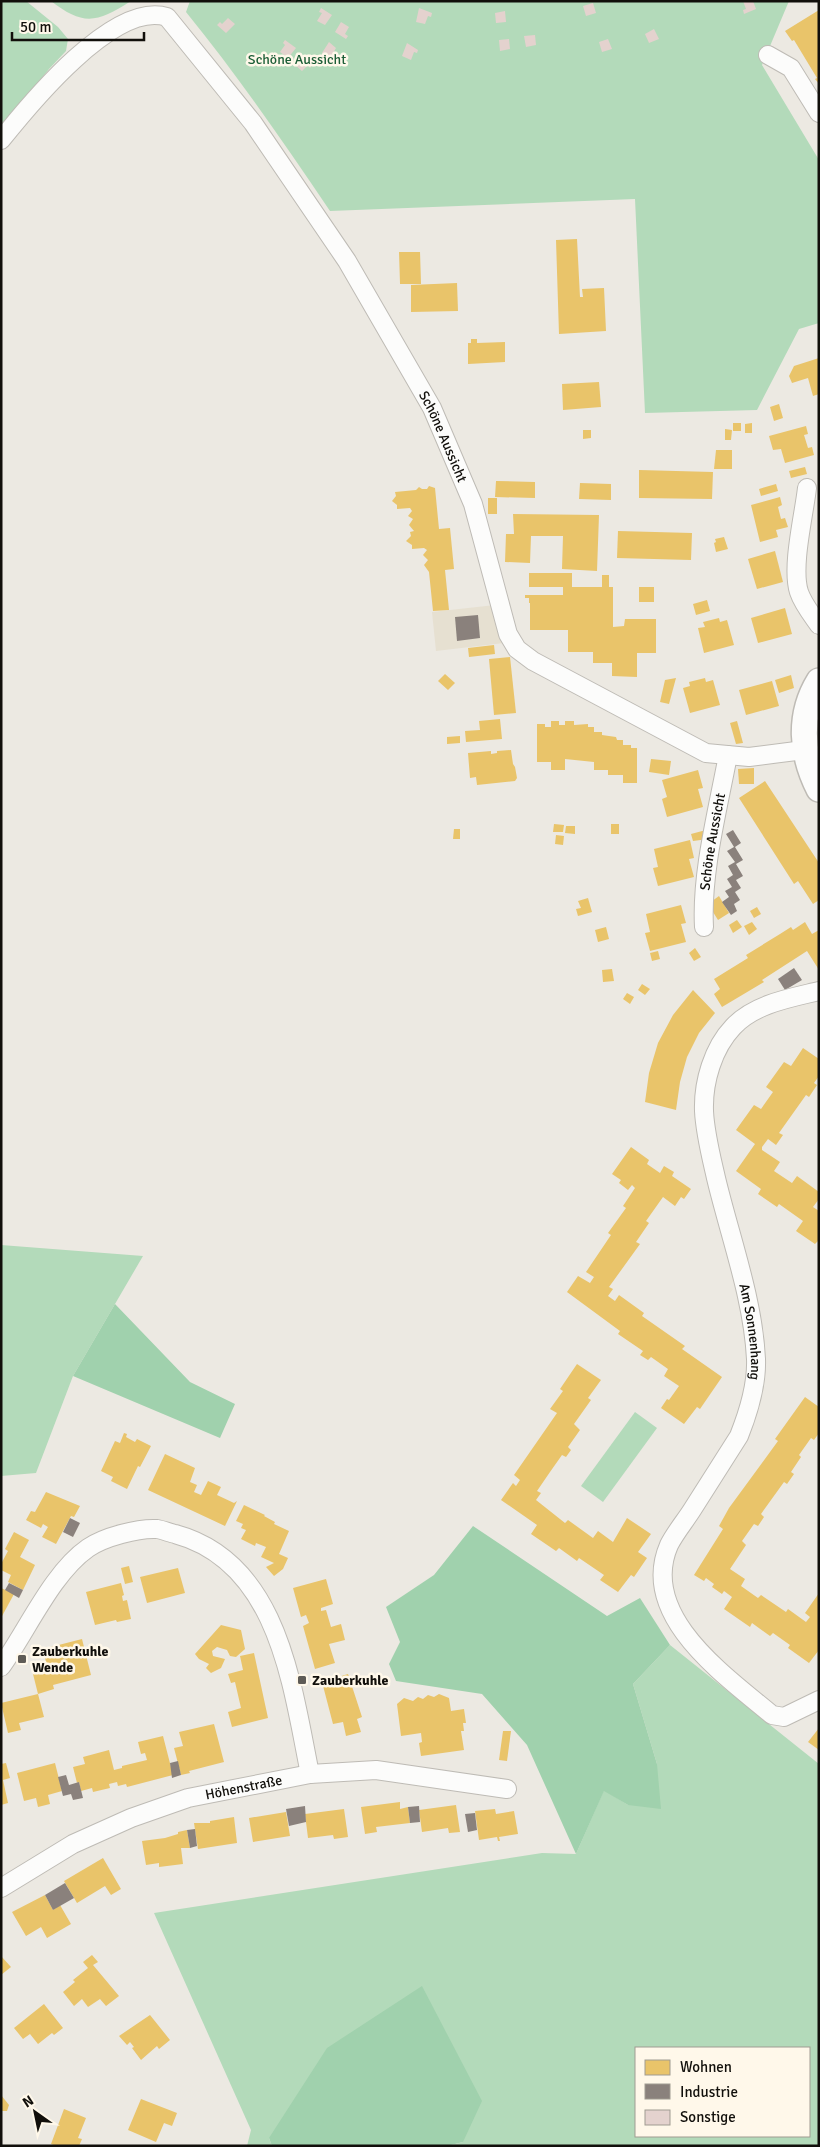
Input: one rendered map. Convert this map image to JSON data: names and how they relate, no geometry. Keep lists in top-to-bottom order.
{
  "streets": {
    "street": ["Schöne Aussicht", "Am Sonnenhang", "Höhenstraße"]
  },
  "parks": ["Schöne Aussicht"],
  "places": {
    "transit": ["Zauberkuhle Wende", "Zauberkuhle"]
  },
  "legend": ["Wohnen", "Industrie", "Sonstige"],
  "scale_bar": "50 m",
  "north": "top left"
}
